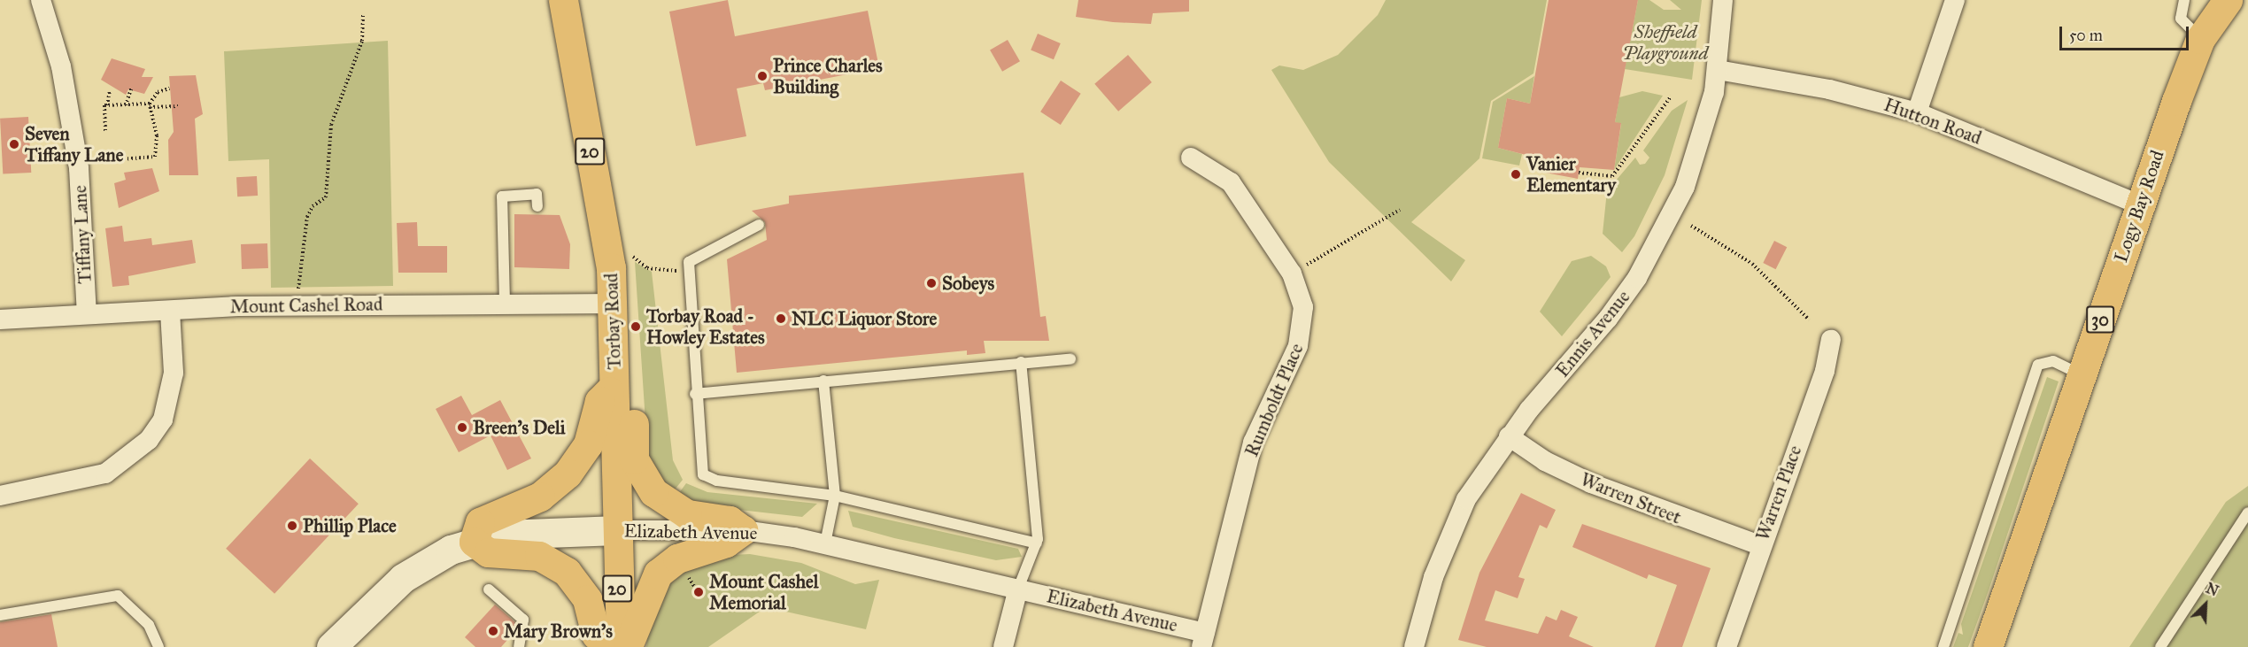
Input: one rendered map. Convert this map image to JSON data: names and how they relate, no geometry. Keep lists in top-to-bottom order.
{
  "streets": {
    "main road": [
      "20",
      "Logy Bay Road",
      "30",
      "Torbay Road",
      "Elizabeth Avenue"
    ],
    "street": [
      "Hutton Road",
      "Tiffany Lane",
      "Mount Cashel Road",
      "Ennis Avenue",
      "Rumboldt Place",
      "Warren Place",
      "Warren Street"
    ]
  },
  "crossings": [
    ["Hutton Road", "Logy Bay Road"],
    ["Hutton Road", "Ennis Avenue"],
    ["Tiffany Lane", "Mount Cashel Road"],
    ["Mount Cashel Road", "Torbay Road"],
    ["Torbay Road", "Elizabeth Avenue"],
    ["Ennis Avenue", "Warren Street"],
    ["Rumboldt Place", "Elizabeth Avenue"],
    ["Warren Place", "Warren Street"]
  ],
  "parks": ["Sheffield Playground"],
  "places": [
    "Prince Charles Building",
    "Seven Tiffany Lane",
    "Vanier Elementary",
    "Sobeys",
    "NLC Liquor Store",
    "Torbay Road - Howley Estates",
    "Breen's Deli",
    "Phillip Place",
    "Mount Cashel Memorial",
    "Mary Brown's"
  ],
  "scale_bar": "50 m",
  "north": "top right"
}
